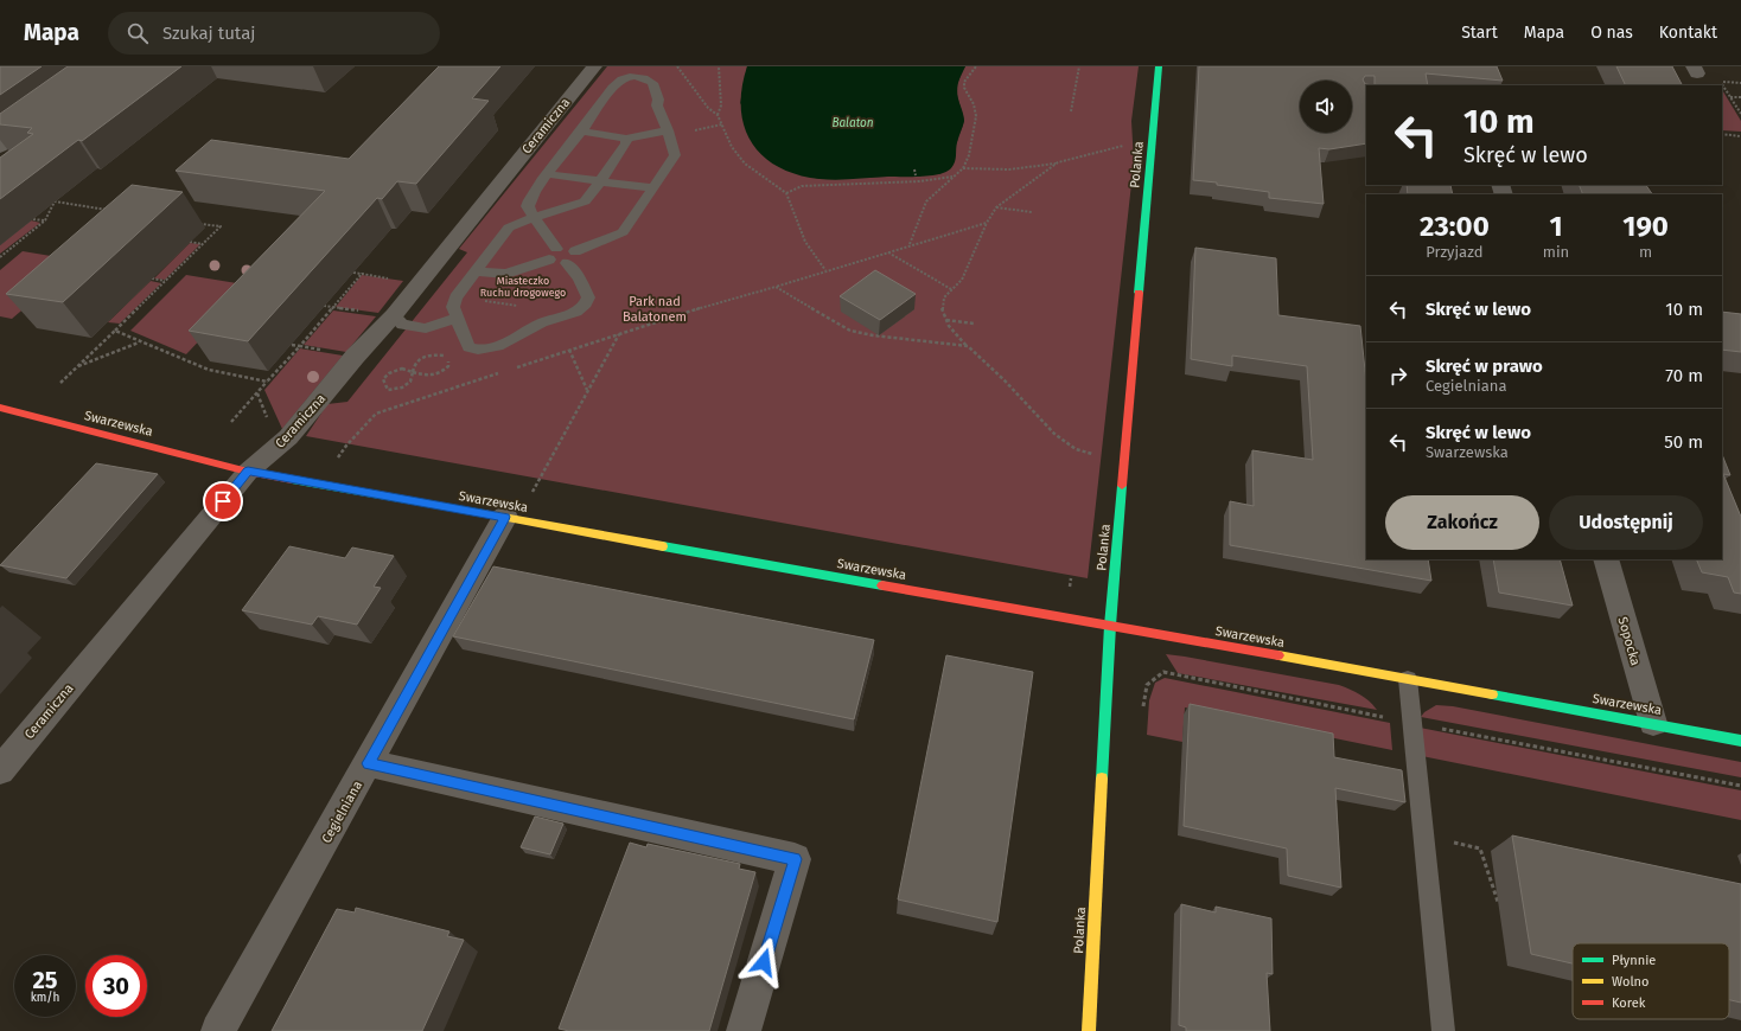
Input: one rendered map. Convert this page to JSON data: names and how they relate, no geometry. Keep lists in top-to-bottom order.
{
  "streets": {
    "street": [
      "Ceramiczna",
      "Polanka",
      "Swarzewska",
      "Sopocka",
      "Cegielniana"
    ]
  },
  "crossings": [
    ["Ceramiczna", "Swarzewska"],
    ["Polanka", "Swarzewska"],
    ["Swarzewska", "Sopocka"],
    ["Swarzewska", "Cegielniana"]
  ],
  "water": ["Balaton"],
  "parks": ["Miasteczko Ruchu drogowego", "Park nad Balatonem"],
  "legend": ["Płynnie", "Wolno", "Korek"],
  "page": {
    "header": "Mapa",
    "search": "Szukaj tutaj",
    "nav": [
      "Start",
      "Mapa",
      "O nas",
      "Kontakt"
    ],
    "turn": ["10 m", "Skręć w lewo"],
    "eta": [
      "23:00",
      "Przyjazd",
      "1",
      "min",
      "190",
      "m"
    ],
    "list": [
      {
        "name": "Skręć w lewo",
        "value": "10 m"
      },
      {
        "name": "Skręć w prawo",
        "note": "Cegielniana",
        "value": "70 m"
      },
      {
        "name": "Skręć w lewo",
        "note": "Swarzewska",
        "value": "50 m"
      }
    ],
    "buttons": ["Zakończ", "Udostępnij"],
    "speed": "25 km/h",
    "limit": "30"
  }
}
